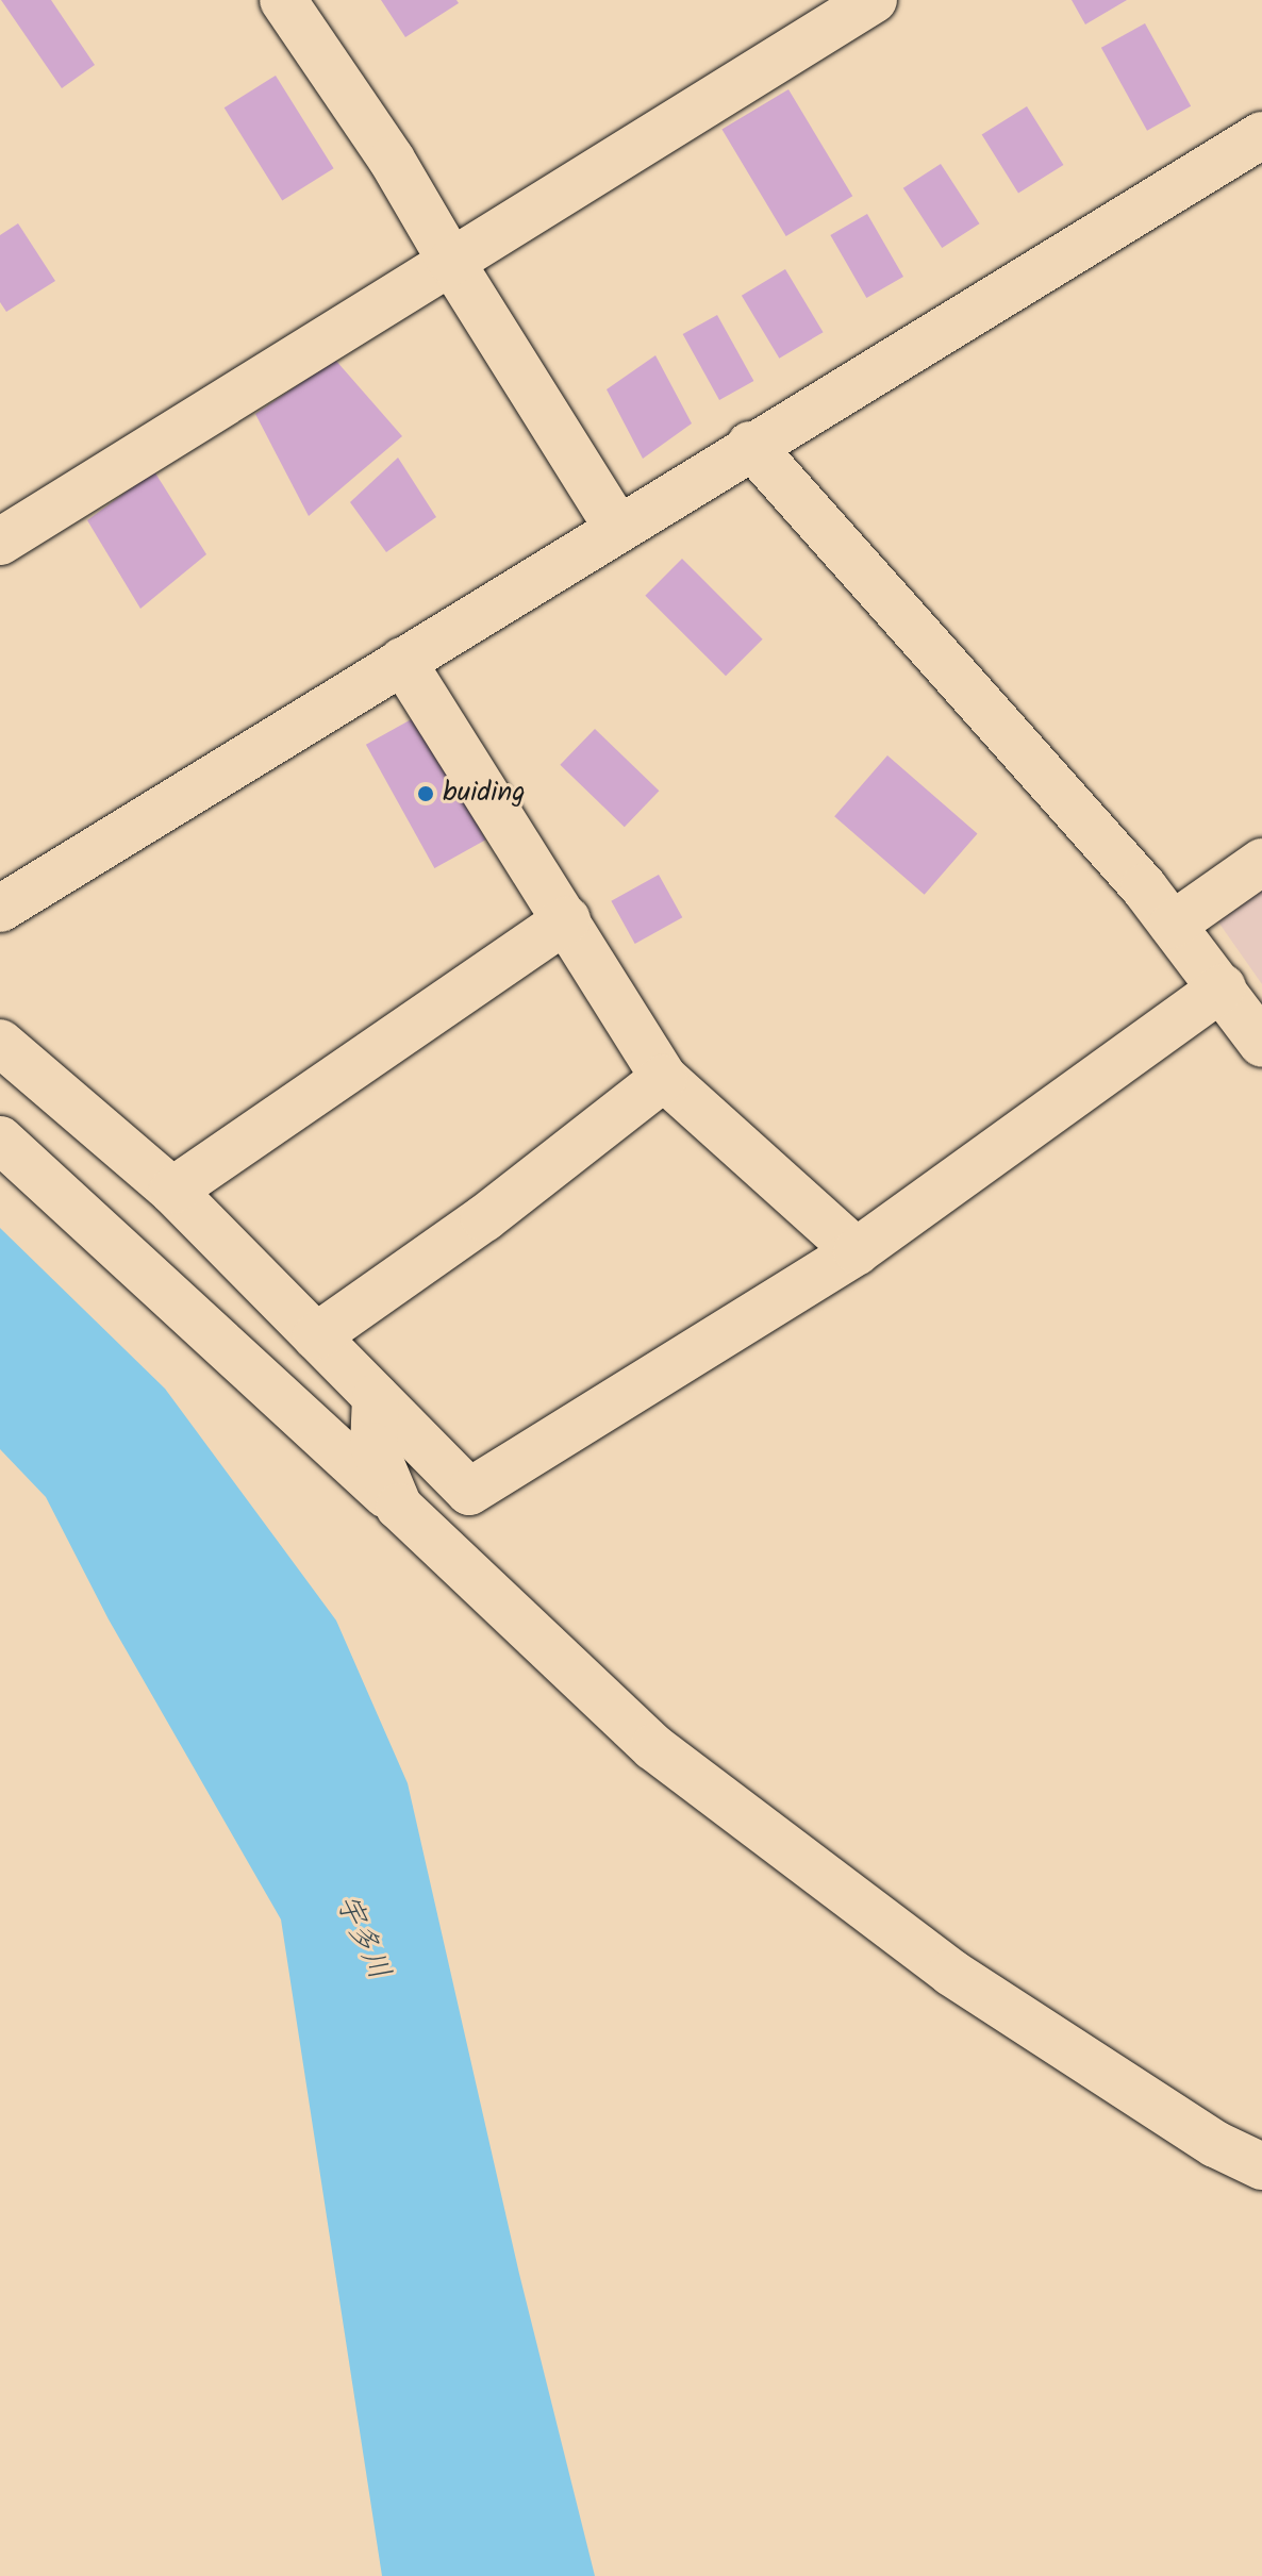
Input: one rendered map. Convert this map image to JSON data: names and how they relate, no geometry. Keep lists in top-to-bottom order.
{
  "water": ["宇多川"],
  "places": ["buiding"]
}
